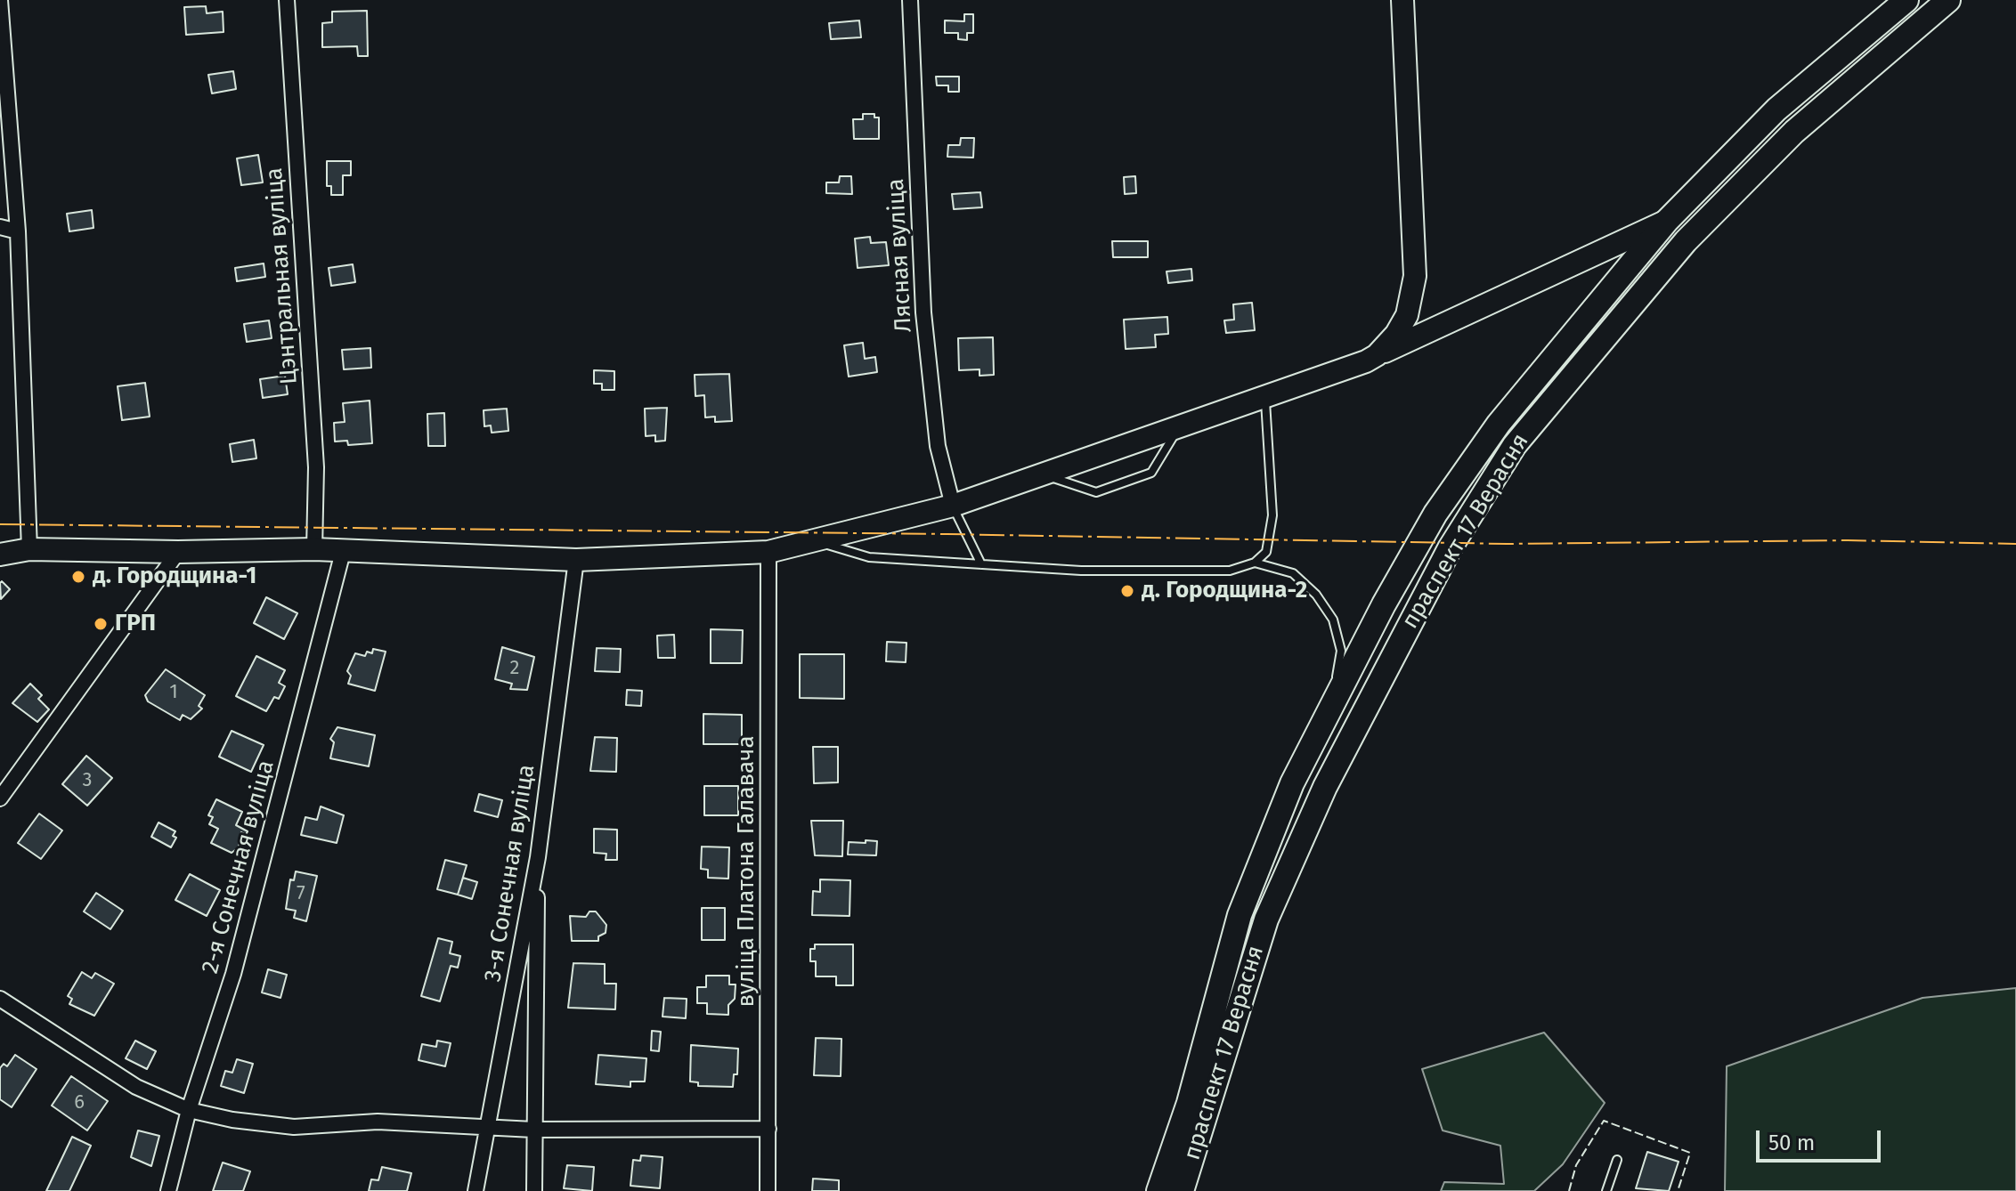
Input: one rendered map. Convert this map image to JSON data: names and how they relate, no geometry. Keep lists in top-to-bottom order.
{
  "streets": {
    "main road": ["праспект 17 Верасня"],
    "street": [
      "Лясная вуліца",
      "Цэнтральная вуліца",
      "2-я Сонечная вуліца",
      "вуліца Платона Галавача",
      "3-я Сонечная вуліца"
    ]
  },
  "places": ["д. Городщина-1", "д. Городщина-2", "ГРП"],
  "house_numbers": [
    "2",
    "1",
    "3",
    "7",
    "6"
  ],
  "scale_bar": "50 m"
}
